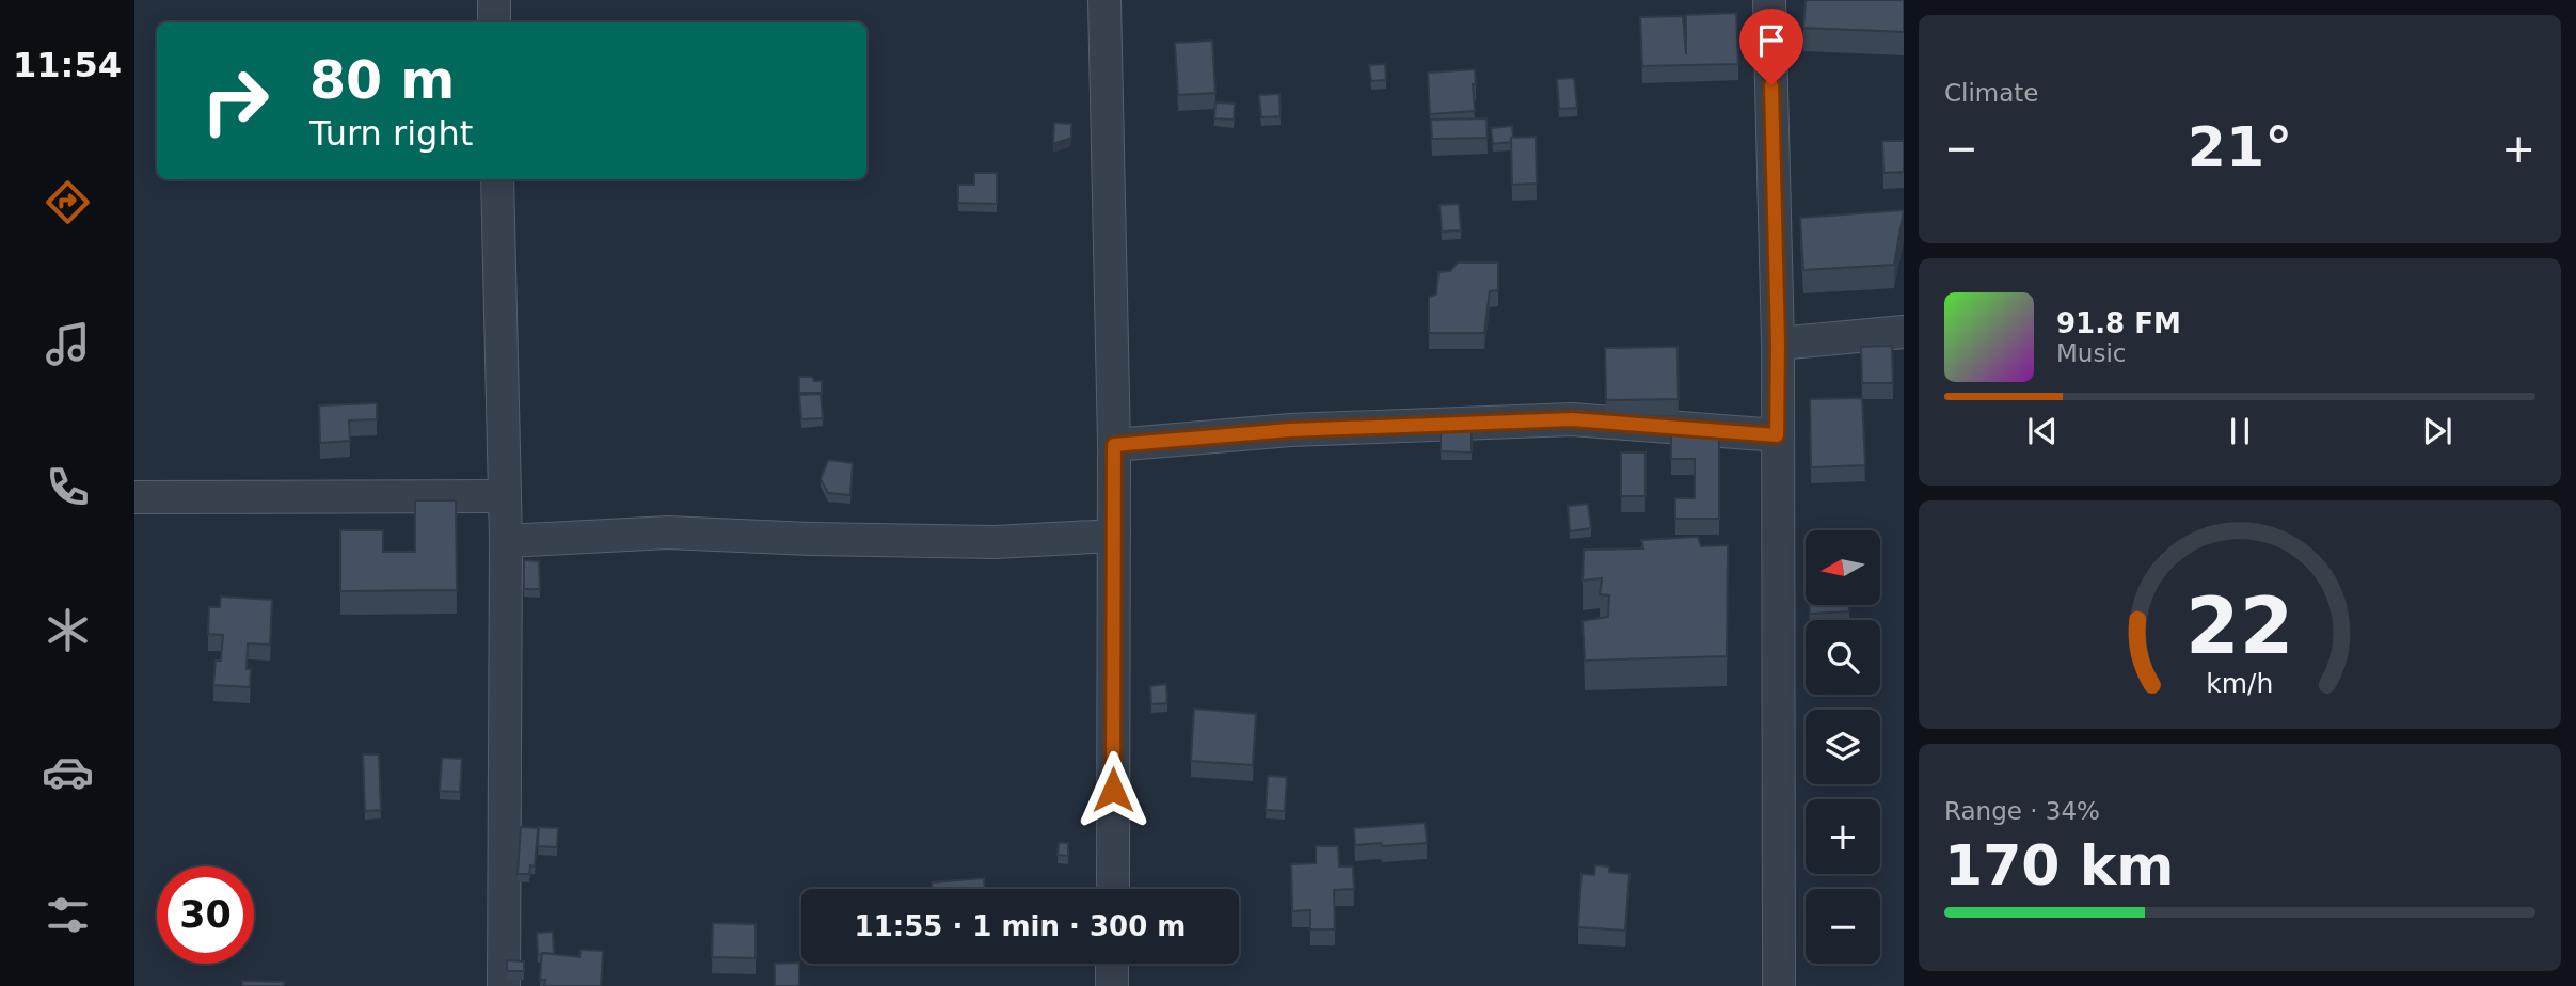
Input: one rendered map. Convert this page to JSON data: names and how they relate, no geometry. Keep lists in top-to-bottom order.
{
  "north": "left",
  "page": {
    "tabs": "11:54",
    "tile": [
      "Climate",
      ["Range · 34%", "170 km"]
    ],
    "turn": ["80 m", "Turn right"],
    "heat": ["−", "21°", "+"],
    "song": ["91.8 FM", "Music"],
    "map_buttons": ["+", "−"],
    "limit": "30",
    "trip": "11:55 · 1 min · 300 m",
    "gauge": ["22", "km/h"]
  }
}
